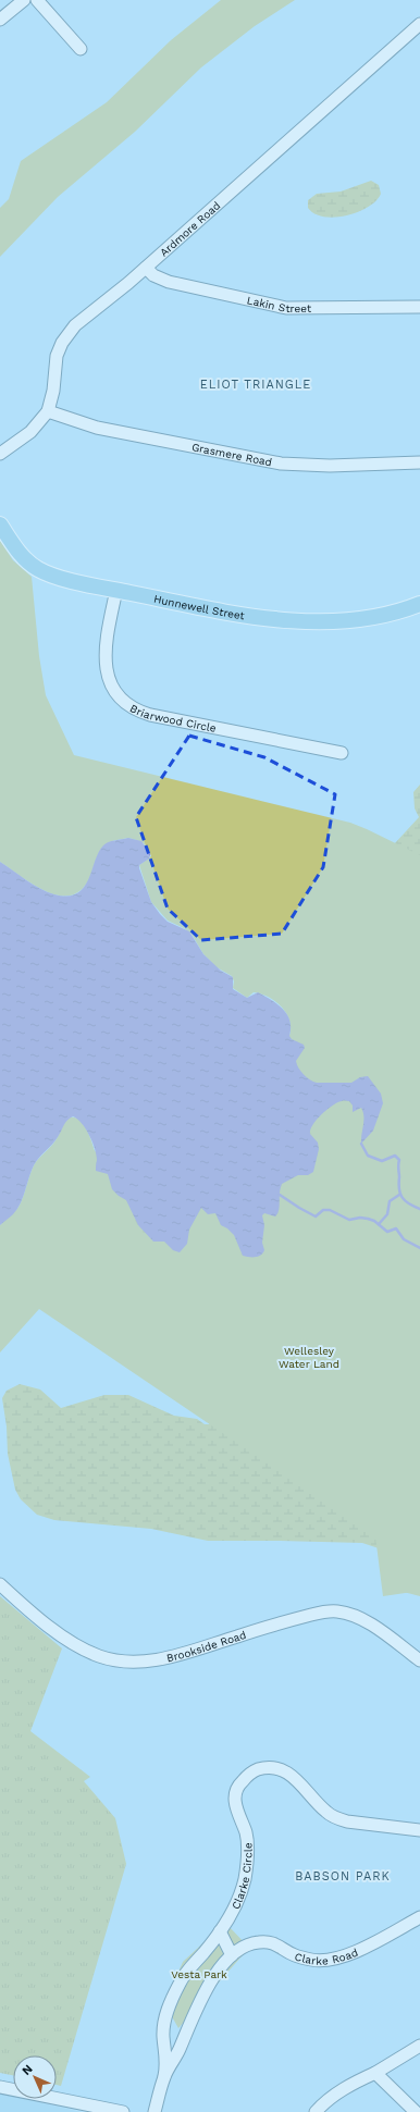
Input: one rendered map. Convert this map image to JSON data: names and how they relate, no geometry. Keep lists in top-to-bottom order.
{
  "streets": {
    "main road": ["Hunnewell Street"],
    "street": [
      "Ardmore Road",
      "Lakin Street",
      "Grasmere Road",
      "Briarwood Circle",
      "Brookside Road",
      "Clarke Circle",
      "Clarke Road"
    ]
  },
  "crossings": [
    ["Ardmore Road", "Lakin Street"],
    ["Ardmore Road", "Grasmere Road"],
    ["Hunnewell Street", "Briarwood Circle"],
    ["Clarke Circle", "Clarke Road"]
  ],
  "districts": ["ELIOT TRIANGLE", "BABSON PARK"],
  "parks": ["Wellesley Water Land", "Vesta Park"],
  "north": "top left"
}
